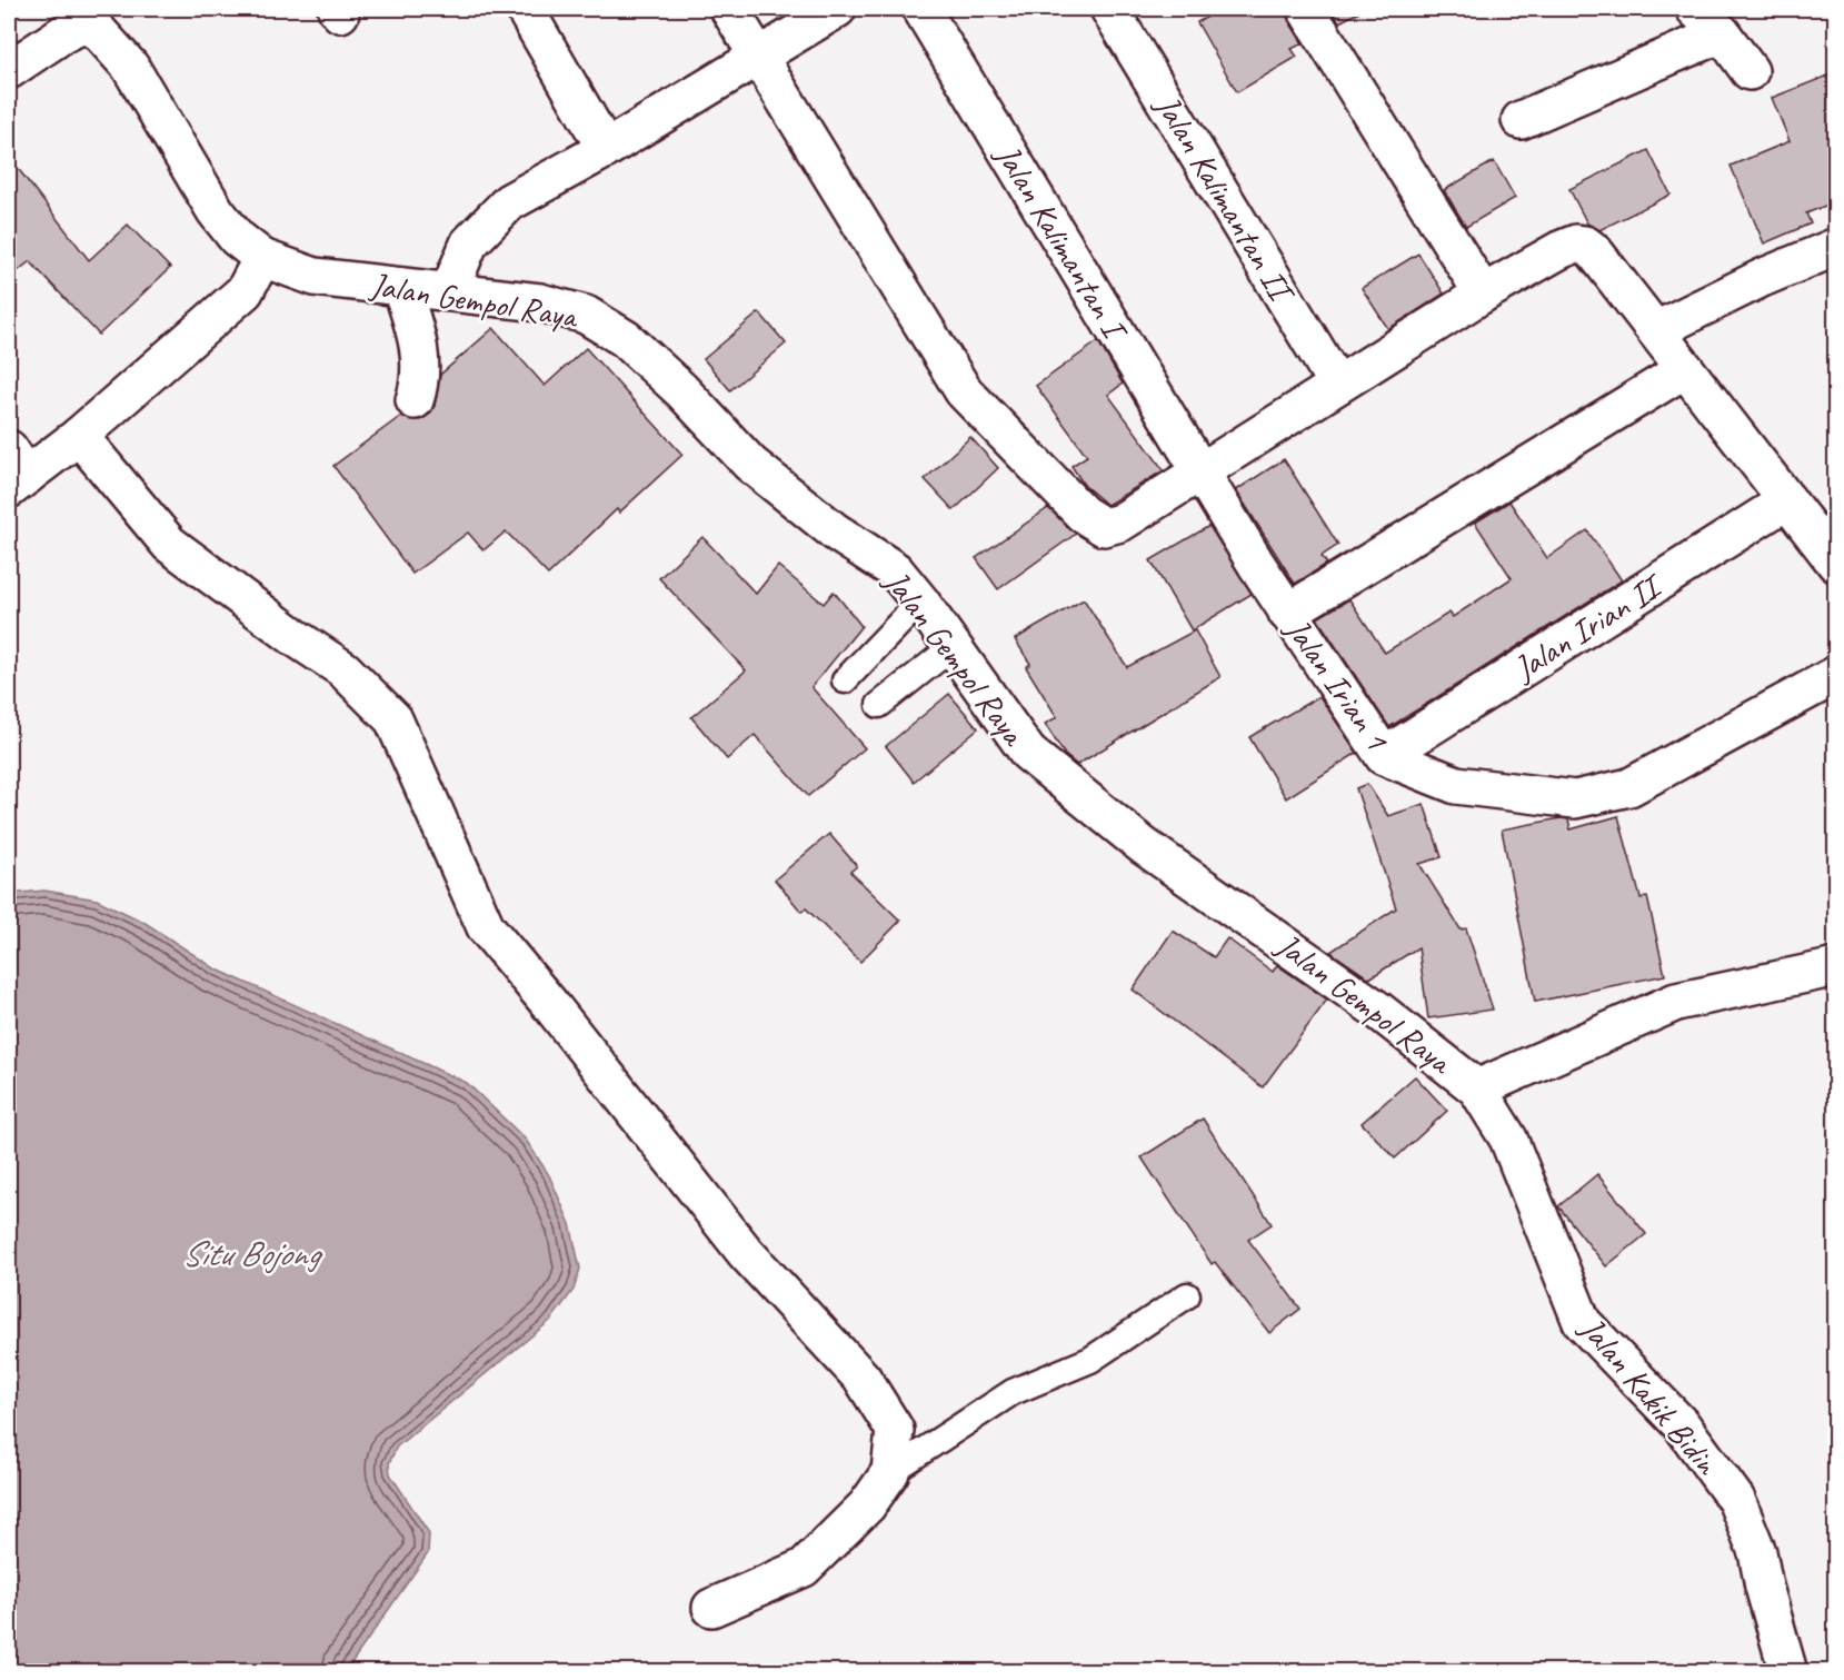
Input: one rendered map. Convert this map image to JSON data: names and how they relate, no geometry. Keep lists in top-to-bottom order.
{
  "streets": {
    "street": [
      "Jalan Kalimantan II",
      "Jalan Kalimantan I",
      "Jalan Gempol Raya",
      "Jalan Irian II",
      "Jalan Irian 1",
      "Jalan Kakik Bidin"
    ]
  },
  "crossings": [
    ["Jalan Kalimantan I", "Jalan Irian 1"],
    ["Jalan Gempol Raya", "Jalan Kakik Bidin"],
    ["Jalan Irian II", "Jalan Irian 1"]
  ],
  "water": ["Situ Bojong"]
}
